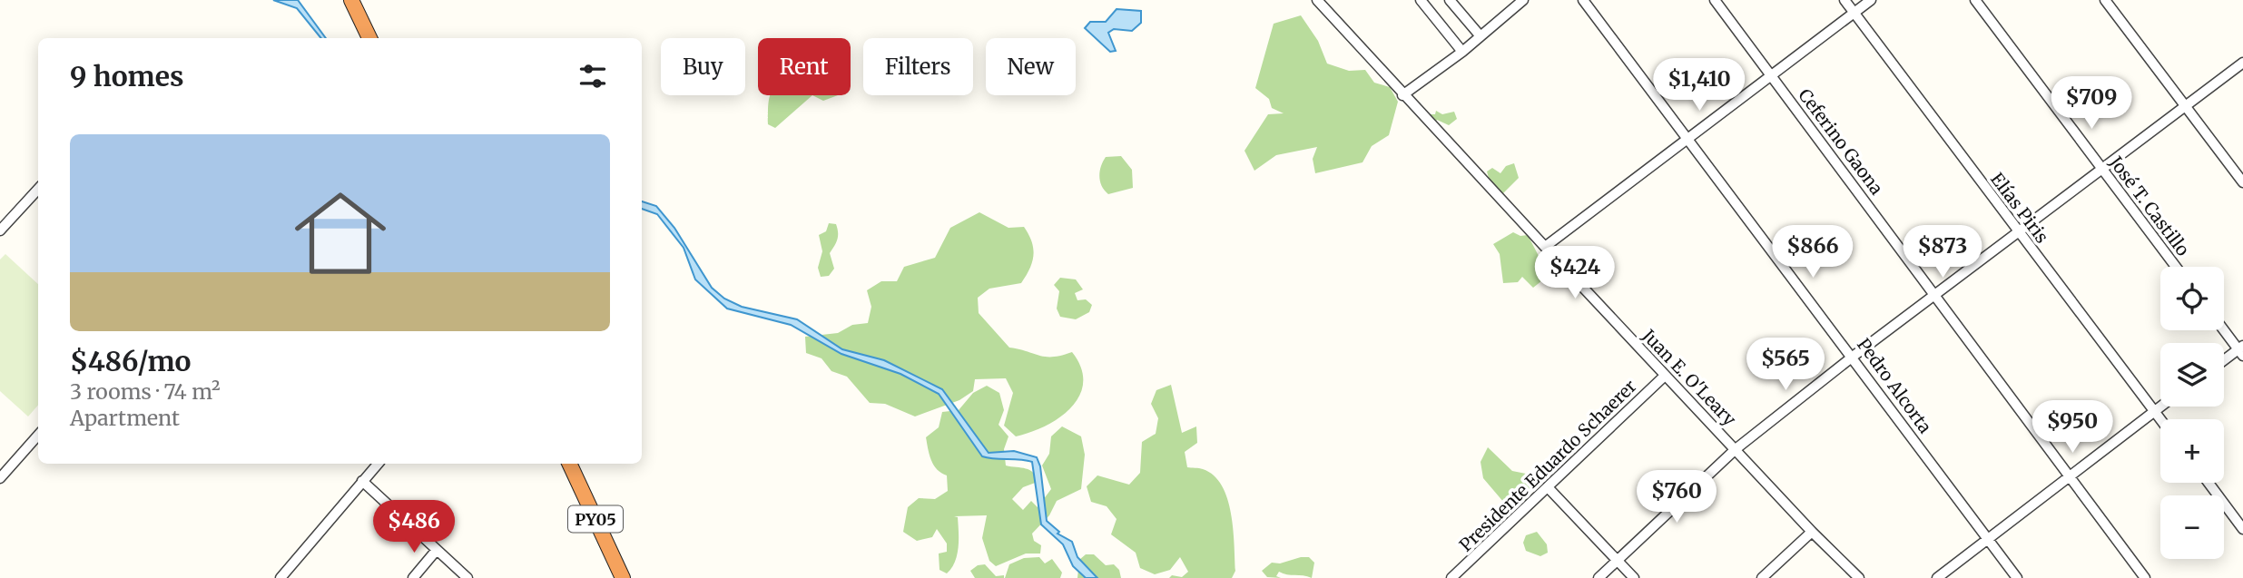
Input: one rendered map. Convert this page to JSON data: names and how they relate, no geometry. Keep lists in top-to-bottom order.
{
  "streets": {
    "highway": ["PY05"],
    "street": [
      "Ceferino Gaona",
      "José T. Castillo",
      "Elías Piris",
      "Juan E. O'Leary",
      "Pedro Alcorta",
      "Presidente Eduardo Schaerer"
    ]
  },
  "crossings": [
    ["Juan E. O'Leary", "Presidente Eduardo Schaerer"]
  ],
  "page": {
    "chip": [
      "Buy",
      "Rent",
      "Filters",
      "New"
    ],
    "heading": "9 homes",
    "price": [
      "$1,410",
      "$709",
      "$866",
      "$873",
      "$424",
      "$565",
      "$950",
      "$760",
      "$486"
    ],
    "list": [
      {
        "name": "$486/mo",
        "note": "3 rooms · 74 m² · Apartment"
      }
    ],
    "map_buttons": ["+", "−"]
  }
}
